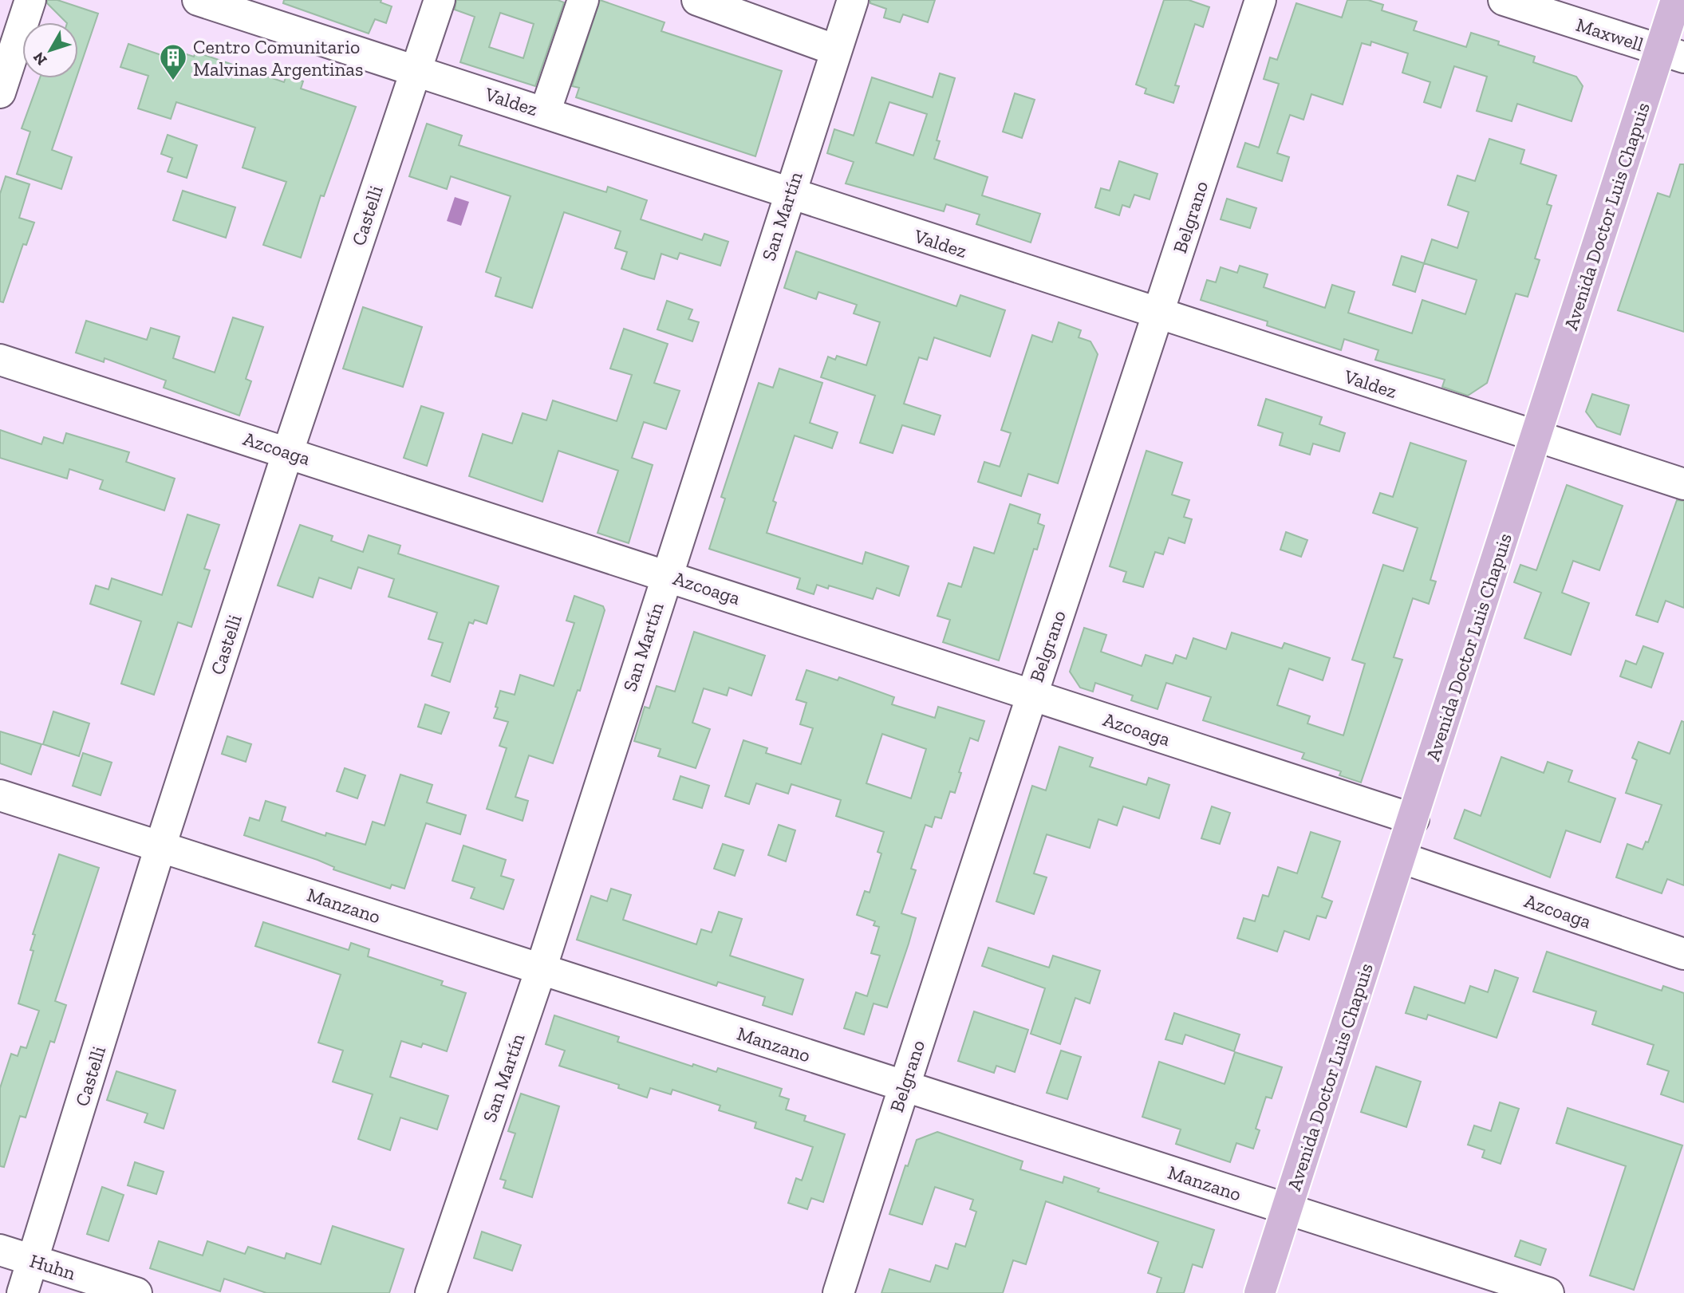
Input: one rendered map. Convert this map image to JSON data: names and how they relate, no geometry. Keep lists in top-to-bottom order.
{
  "streets": {
    "main road": ["Avenida Doctor Luis Chapuis"],
    "street": [
      "Maxwell",
      "Valdez",
      "Castelli",
      "San Martín",
      "Belgrano",
      "Azcoaga",
      "Manzano",
      "Huhn"
    ]
  },
  "crossings": [
    ["Maxwell", "Avenida Doctor Luis Chapuis"],
    ["Valdez", "Castelli"],
    ["Valdez", "San Martín"],
    ["Valdez", "Avenida Doctor Luis Chapuis"],
    ["Valdez", "Belgrano"],
    ["Castelli", "Azcoaga"],
    ["Castelli", "Manzano"],
    ["Castelli", "Huhn"],
    ["San Martín", "Azcoaga"],
    ["San Martín", "Manzano"],
    ["Avenida Doctor Luis Chapuis", "Azcoaga"],
    ["Avenida Doctor Luis Chapuis", "Manzano"],
    ["Belgrano", "Azcoaga"],
    ["Belgrano", "Manzano"]
  ],
  "places": {
    "building": ["Centro Comunitario Malvinas Argentinas"]
  },
  "north": "bottom left"
}
